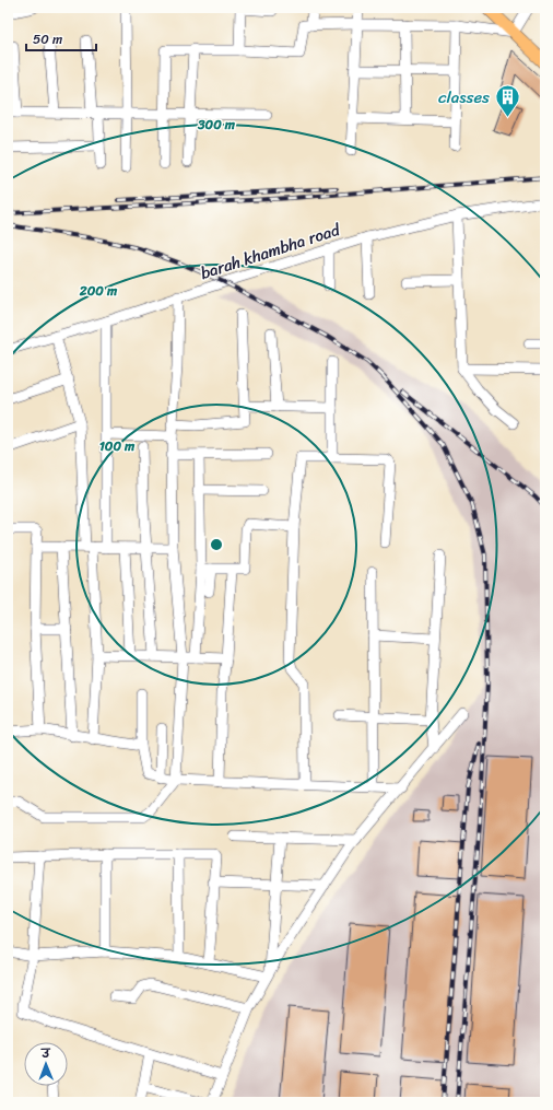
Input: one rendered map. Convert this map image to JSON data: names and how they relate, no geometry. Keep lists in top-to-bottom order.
{
  "streets": {
    "street": ["barah khambha road"]
  },
  "places": {
    "building": ["classes"]
  },
  "scale_bar": "50 m",
  "north": "top",
  "rings": ["300 m", "200 m", "100 m"]
}
